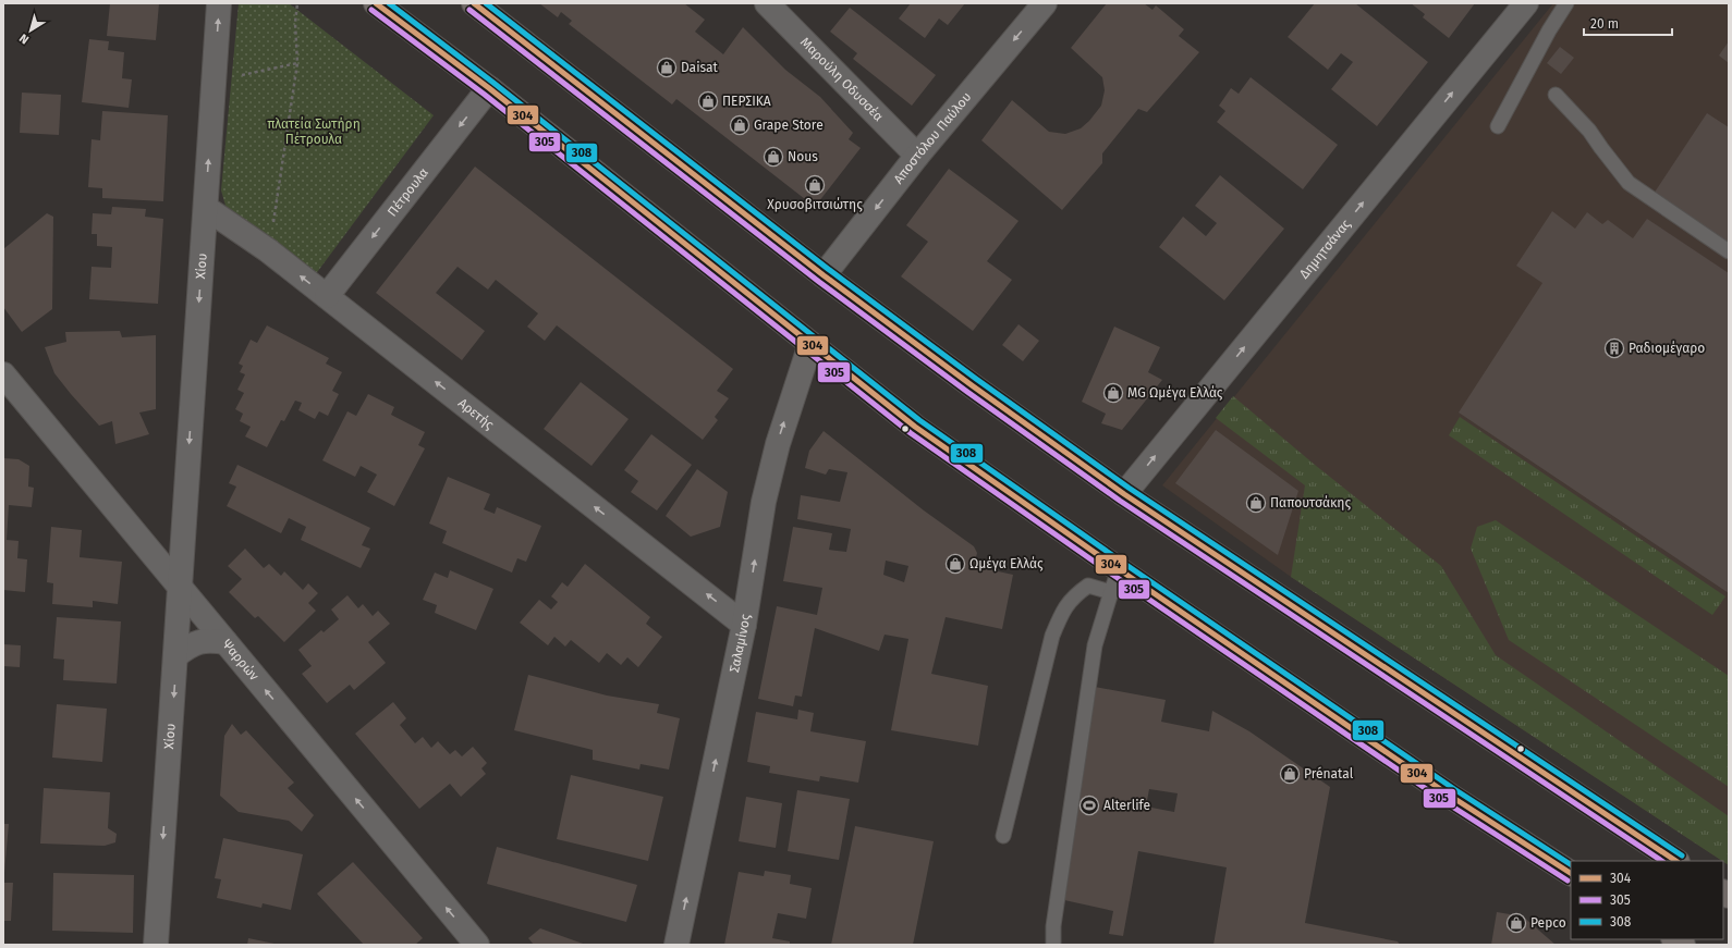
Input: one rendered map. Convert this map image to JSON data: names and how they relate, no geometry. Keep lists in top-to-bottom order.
{
  "streets": {
    "street": [
      "Μαρούλη Οδυσσέα",
      "Αποστόλου Παύλου",
      "Πέτρουλα",
      "Δημητσάνας",
      "Χίου",
      "Αρετής",
      "Σαλαμίνος",
      "Ψαρρών"
    ]
  },
  "crossings": [
    ["Μαρούλη Οδυσσέα", "Αποστόλου Παύλου"],
    ["Πέτρουλα", "Αρετής"],
    ["Χίου", "Αρετής"],
    ["Χίου", "Ψαρρών"],
    ["Αρετής", "Σαλαμίνος"]
  ],
  "one_way": [
    "Αποστόλου Παύλου",
    "Πέτρουλα",
    "Δημητσάνας",
    "Αρετής",
    "Σαλαμίνος",
    "Ψαρρών"
  ],
  "parks": ["πλατεία Σωτήρη Πέτρουλα"],
  "places": {
    "shop": [
      "Daisat",
      "ΠΕΡΣΙΚΑ",
      "Grape Store",
      "Nous",
      "Χρυσοβιτσιώτης",
      "MG Ωμέγα Ελλάς",
      "Παπουτσάκης",
      "Ωμέγα Ελλάς",
      "Prénatal",
      "Pepco"
    ],
    "building": ["Ραδιομέγαρο"],
    "sports": ["Alterlife"]
  },
  "lines": ["transit line 304", "transit line 308", "transit line 305"],
  "legend": ["304", "305", "308"],
  "scale_bar": "20 m",
  "north": "bottom left"
}
